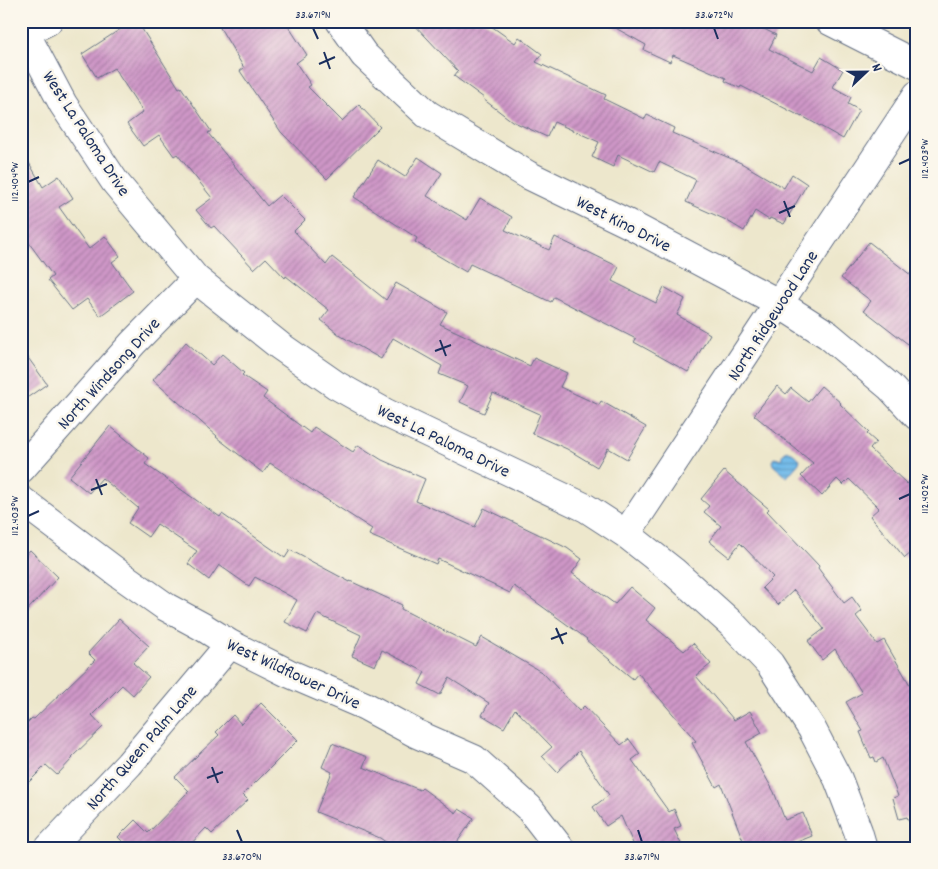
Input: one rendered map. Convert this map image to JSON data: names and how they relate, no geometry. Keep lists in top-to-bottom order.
{
  "streets": {
    "street": [
      "West La Paloma Drive",
      "West Kino Drive",
      "North Ridgewood Lane",
      "North Windsong Drive",
      "West Wildflower Drive",
      "North Queen Palm Lane"
    ]
  },
  "crossings": [
    ["West La Paloma Drive", "North Ridgewood Lane"],
    ["West La Paloma Drive", "North Windsong Drive"],
    ["West Kino Drive", "North Ridgewood Lane"],
    ["West Wildflower Drive", "North Queen Palm Lane"]
  ],
  "north": "right",
  "coordinates": [
    "33.671°N",
    "33.672°N",
    "112.403°W",
    "112.404°W",
    "112.402°W",
    "33.670°N"
  ]
}
